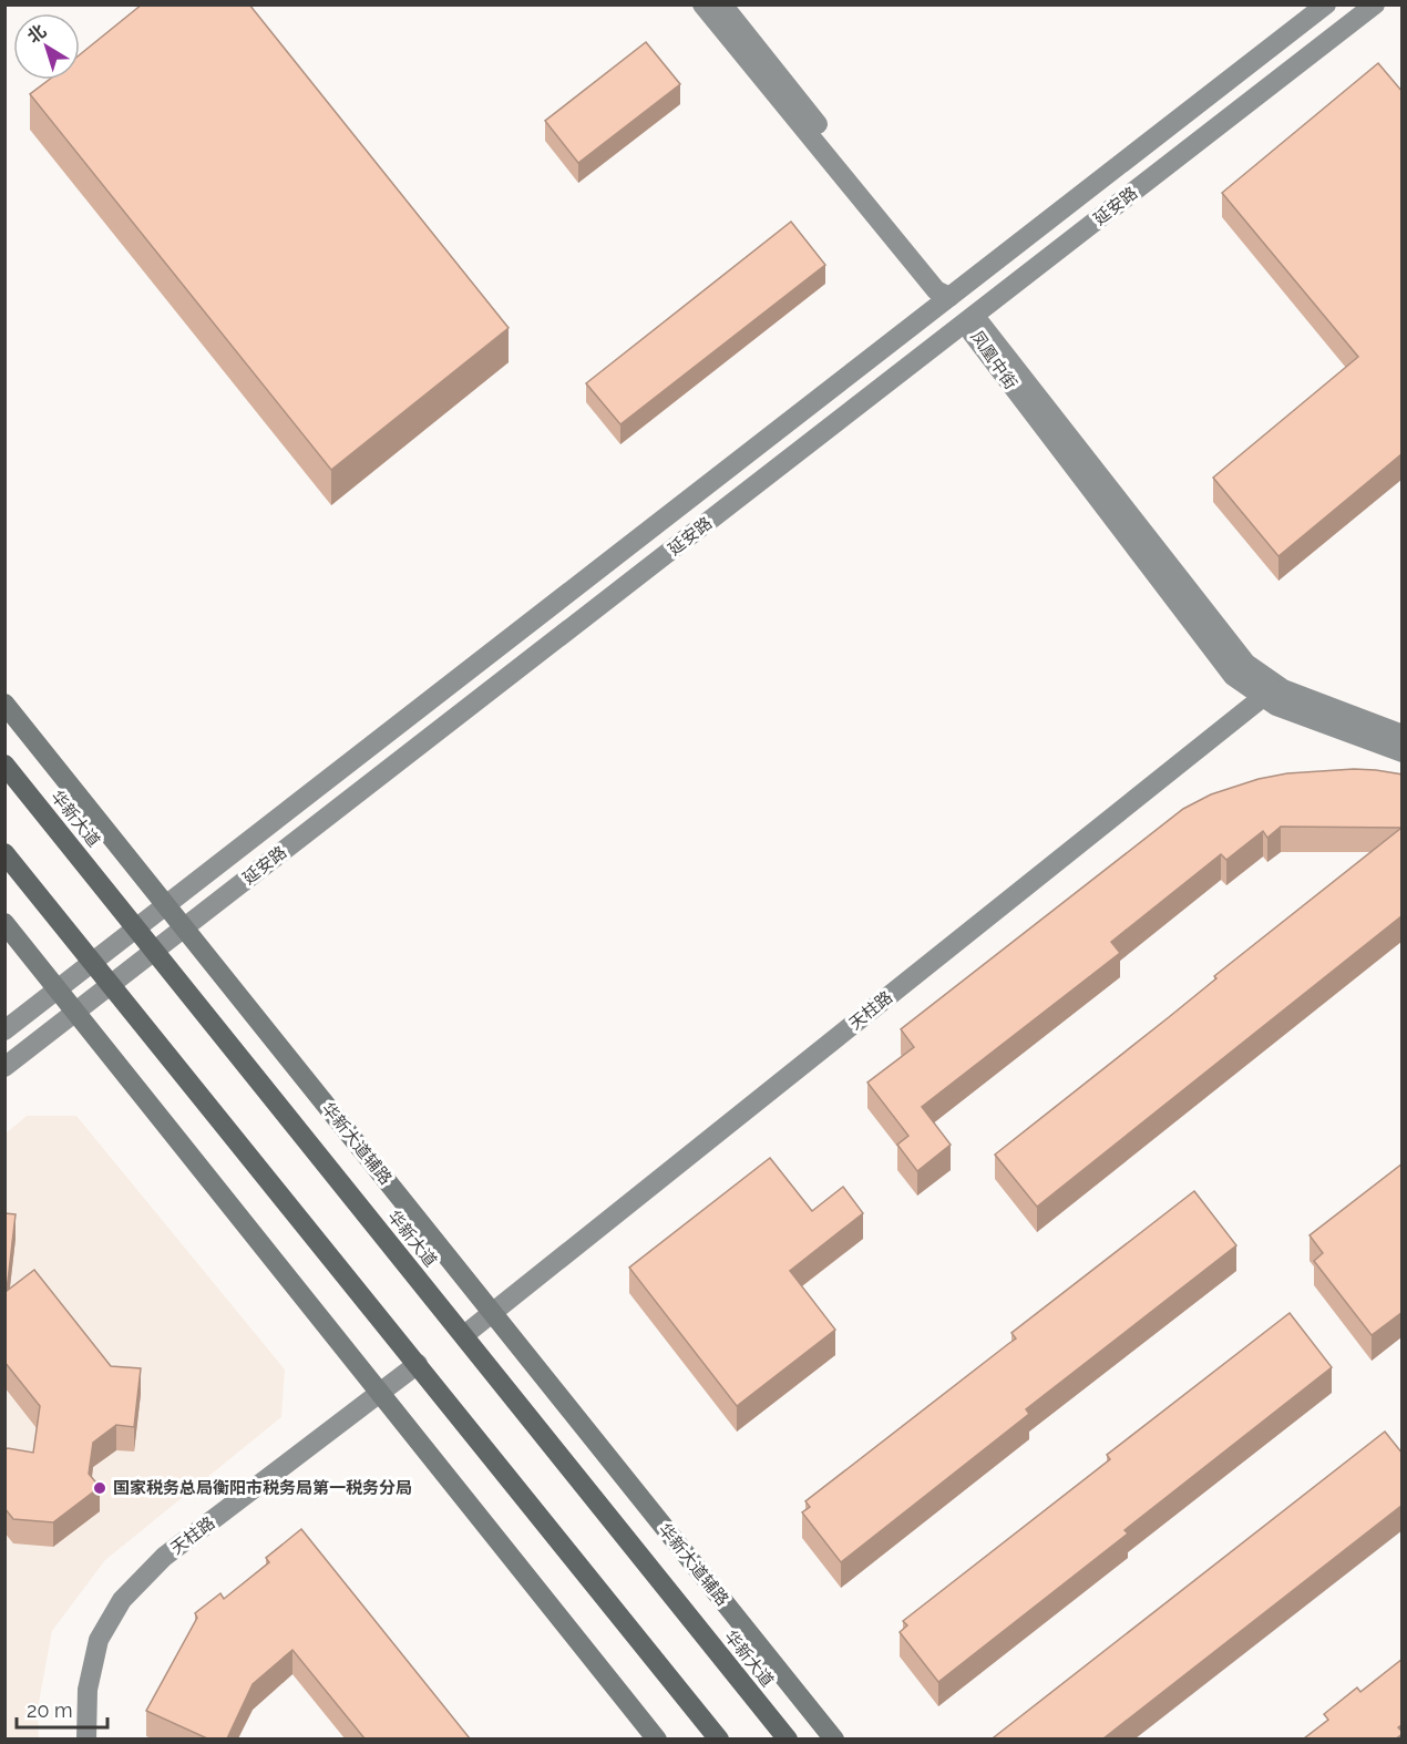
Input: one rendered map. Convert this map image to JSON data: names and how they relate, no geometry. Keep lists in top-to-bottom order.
{
  "streets": {
    "highway": ["华新大道"],
    "main road": [
      "延安路",
      "凤凰中街",
      "天柱路",
      "华新大道辅路"
    ]
  },
  "crossings": [
    ["延安路", "凤凰中街"],
    ["延安路", "华新大道"],
    ["延安路", "华新大道辅路"],
    ["凤凰中街", "天柱路"],
    ["华新大道", "天柱路"],
    ["天柱路", "华新大道辅路"]
  ],
  "places": ["国家税务总局衡阳市税务局第一税务分局"],
  "scale_bar": "20 m",
  "north": "top left"
}
